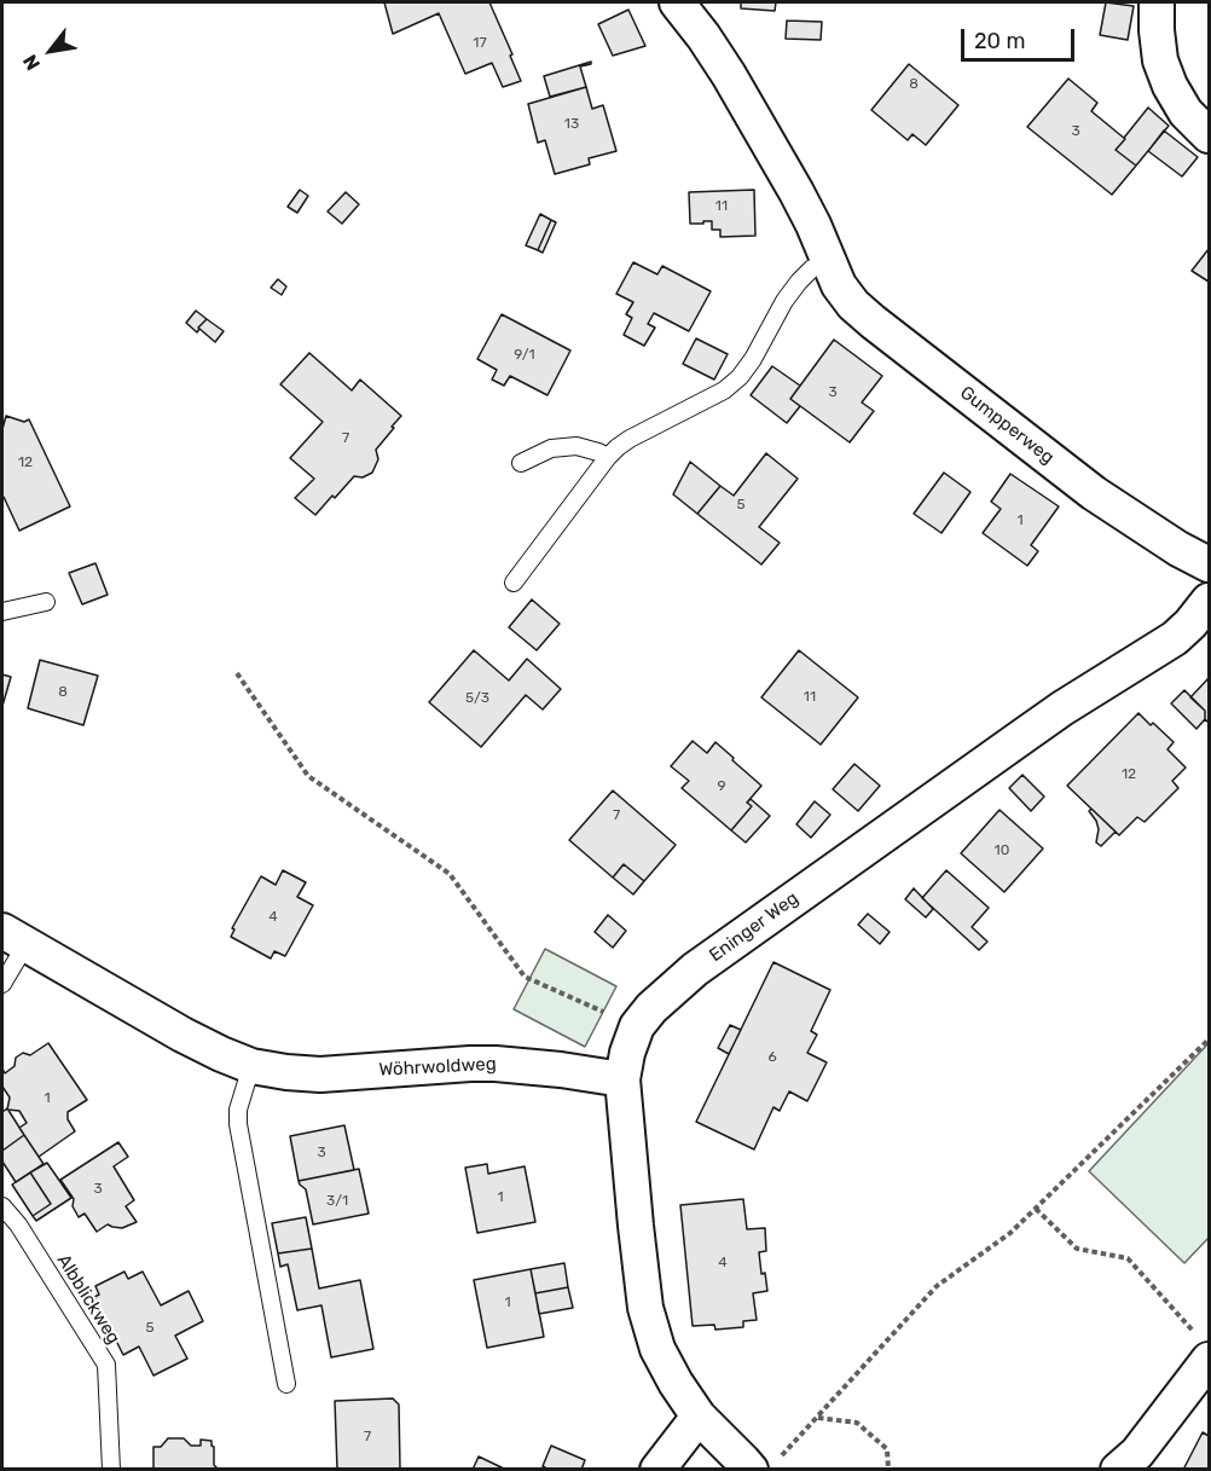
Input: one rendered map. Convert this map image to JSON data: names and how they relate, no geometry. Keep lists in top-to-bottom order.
{
  "streets": {
    "street": ["Gumpperweg", "Eninger Weg", "Wöhrwoldweg"],
    "lane": ["Albblickweg"]
  },
  "crossings": [
    ["Eninger Weg", "Wöhrwoldweg"]
  ],
  "house_numbers": [
    "17",
    "8",
    "13",
    "3",
    "11",
    "9/1",
    "3",
    "7",
    "12",
    "5",
    "1",
    "8",
    "11",
    "5/3",
    "12",
    "9",
    "7",
    "10",
    "4",
    "6",
    "1",
    "3",
    "3",
    "1",
    "3/1",
    "4",
    "1",
    "5",
    "7"
  ],
  "scale_bar": "20 m",
  "north": "bottom left"
}
